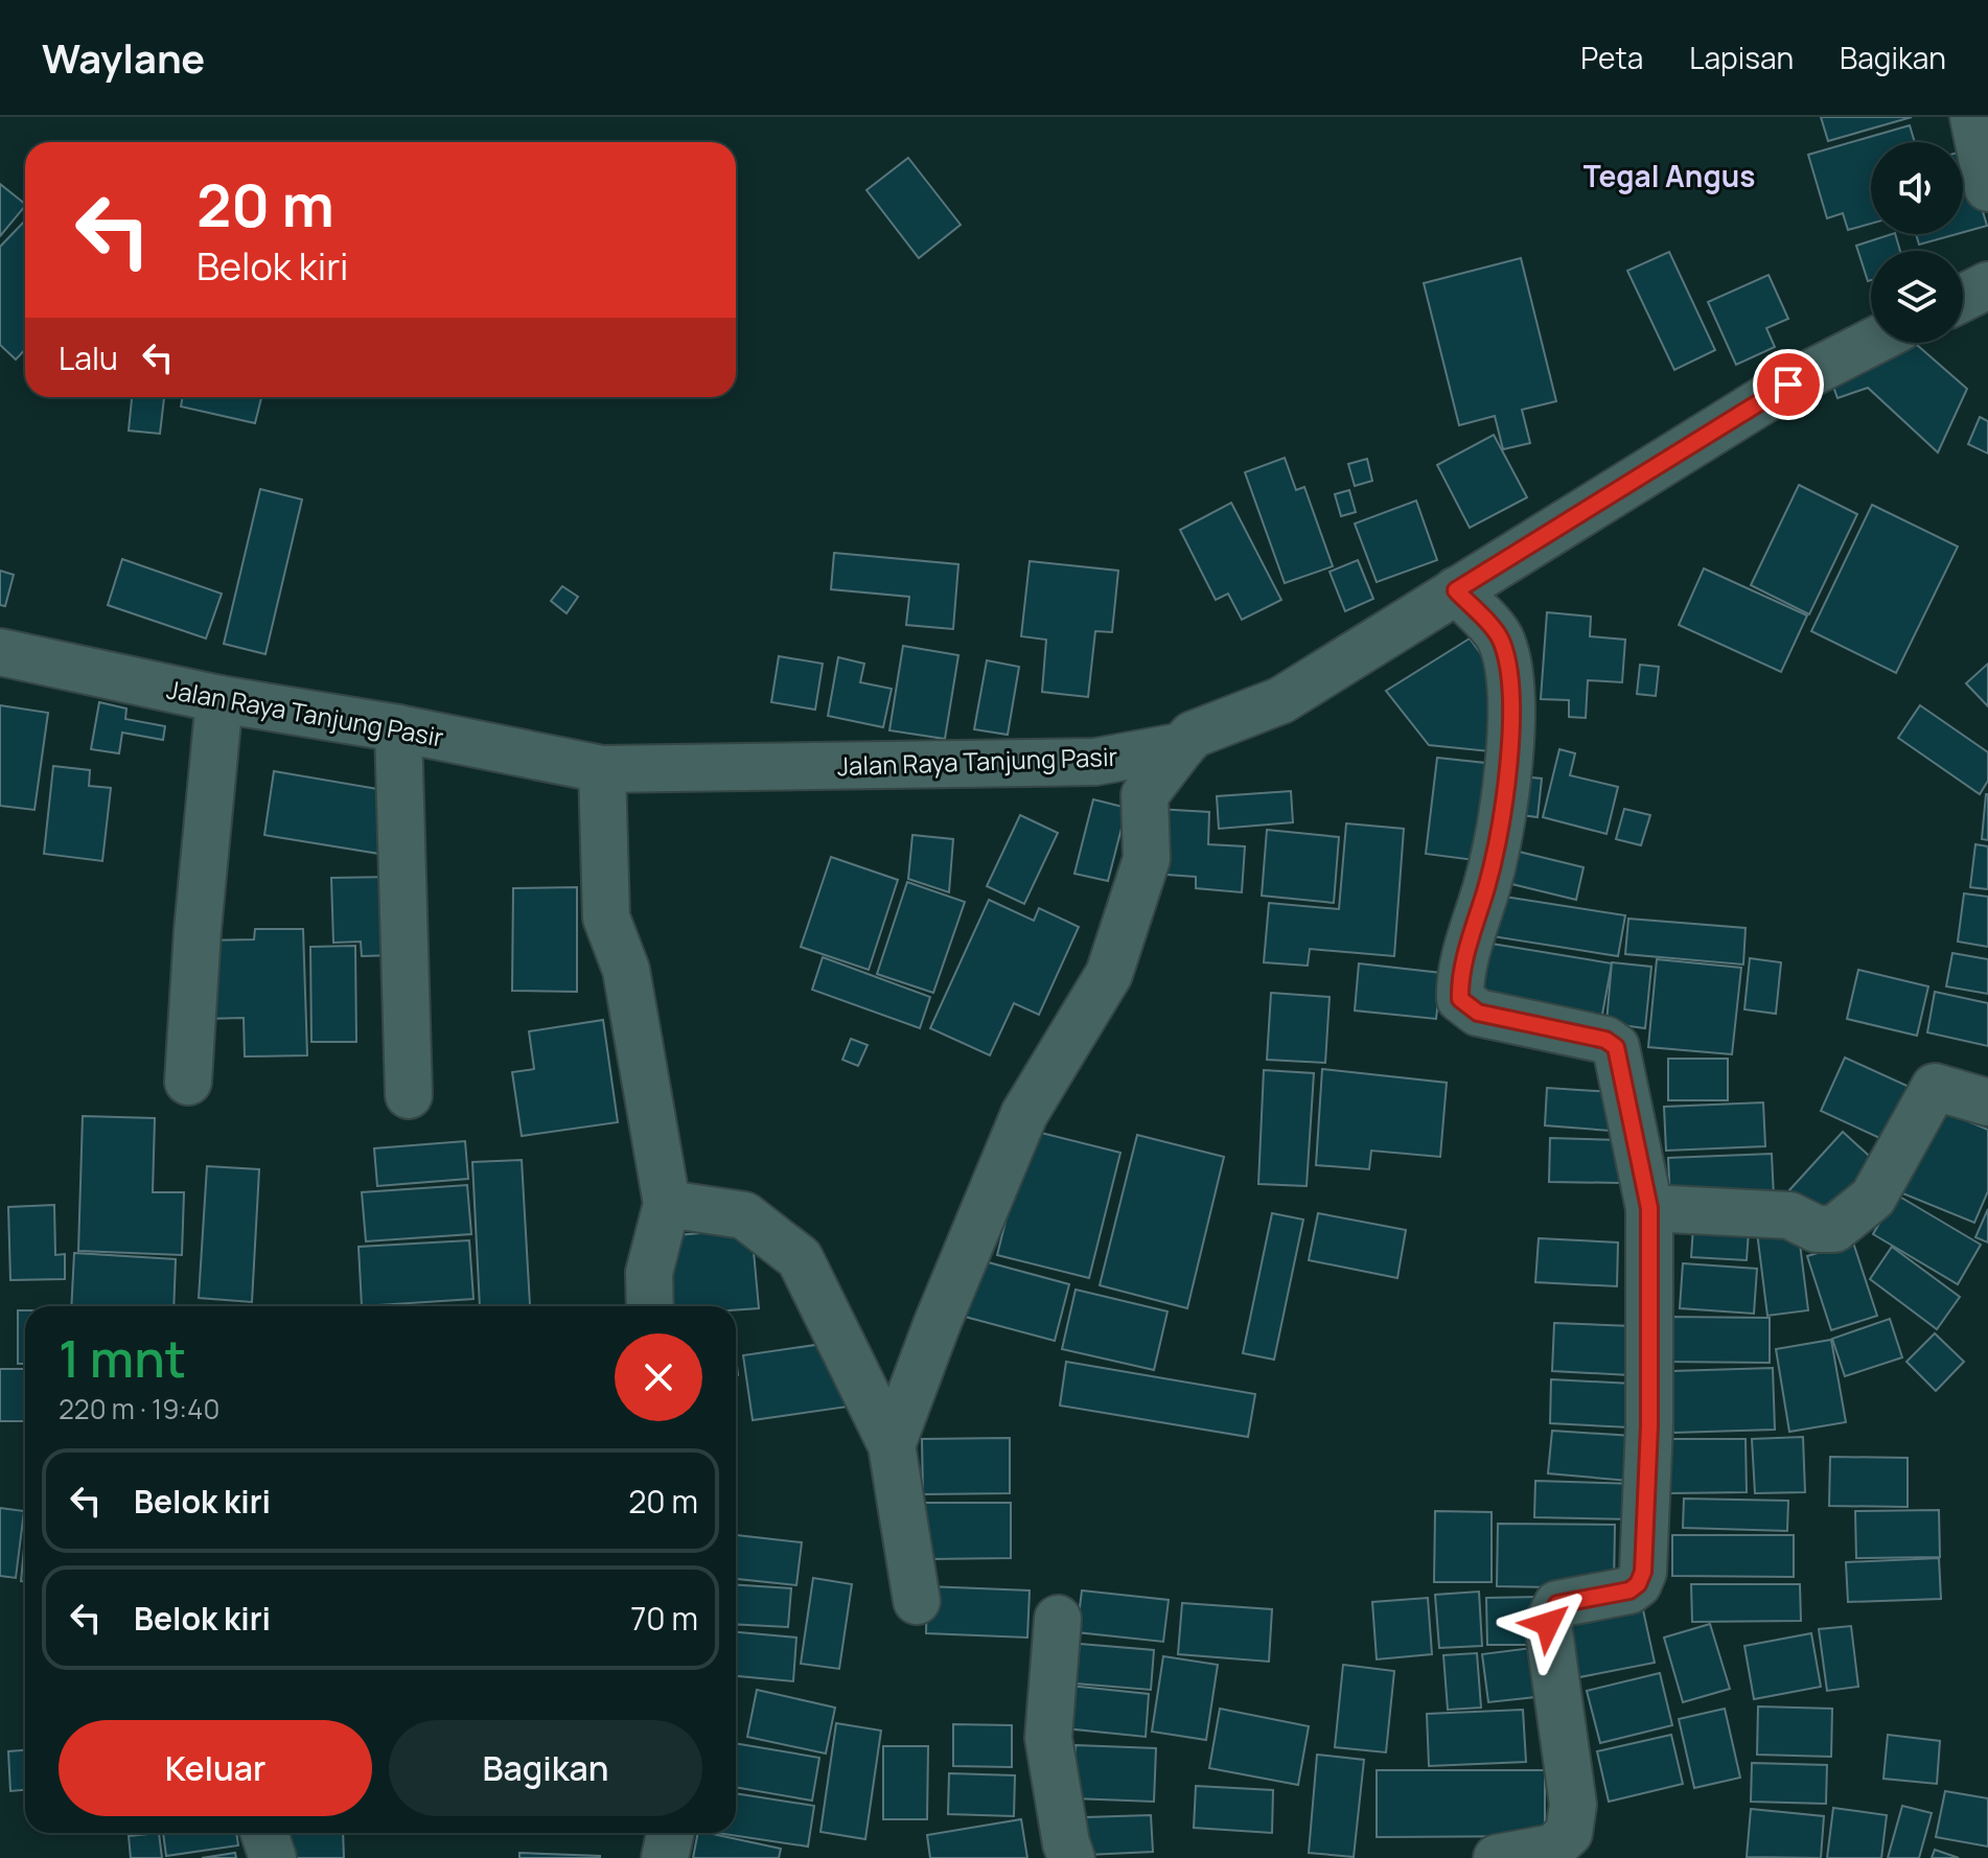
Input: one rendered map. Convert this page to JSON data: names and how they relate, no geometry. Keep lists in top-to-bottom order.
{
  "streets": {
    "street": ["Jalan Raya Tanjung Pasir"]
  },
  "districts": ["Tegal Angus"],
  "page": {
    "header": "Waylane",
    "nav": ["Peta", "Lapisan", "Bagikan"],
    "turn": ["20 m", "Belok kiri"],
    "then": "Lalu",
    "heading": ["1 mnt", "220 m · 19:40"],
    "list": [
      {
        "name": "Belok kiri",
        "value": "20 m"
      },
      {
        "name": "Belok kiri",
        "value": "70 m"
      }
    ],
    "buttons": ["Keluar", "Bagikan"]
  }
}
